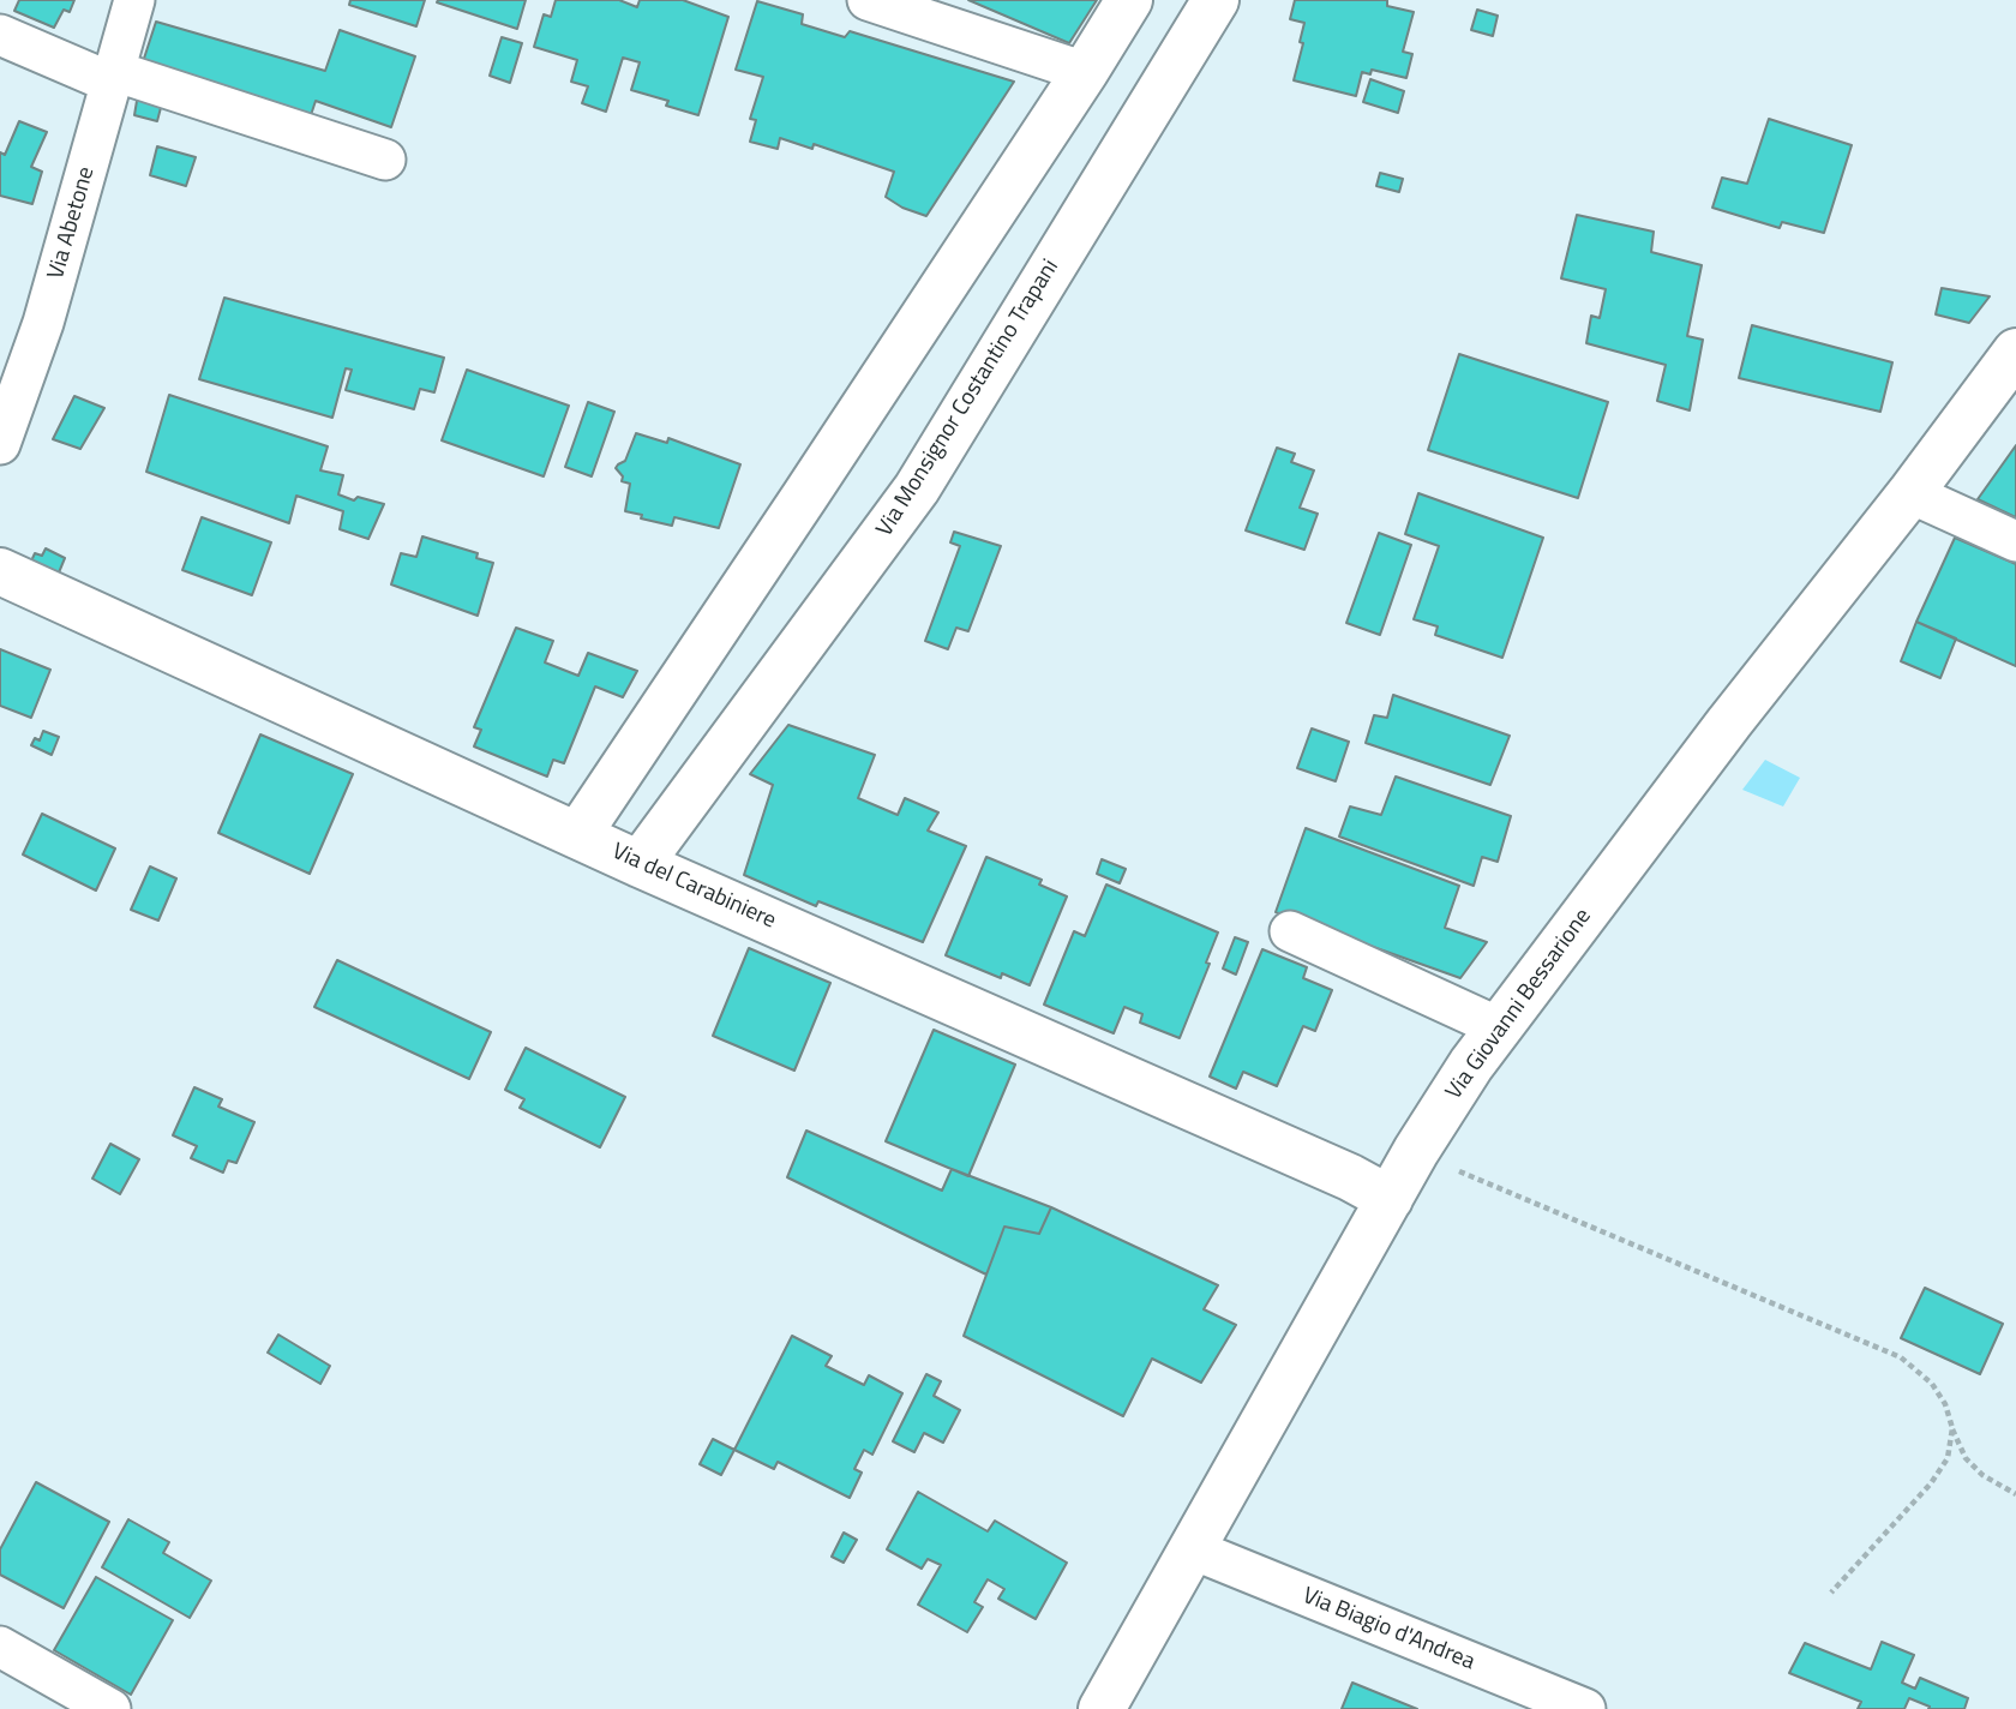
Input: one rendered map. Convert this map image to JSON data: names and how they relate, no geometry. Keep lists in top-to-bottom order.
{
  "streets": {
    "street": [
      "Via Abetone",
      "Via Monsignor Costantino Trapani",
      "Via del Carabiniere",
      "Via Giovanni Bessarione",
      "Via Biagio d'Andrea"
    ]
  },
  "crossings": [
    ["Via Monsignor Costantino Trapani", "Via del Carabiniere"],
    ["Via del Carabiniere", "Via Giovanni Bessarione"],
    ["Via Giovanni Bessarione", "Via Biagio d'Andrea"]
  ]
}
